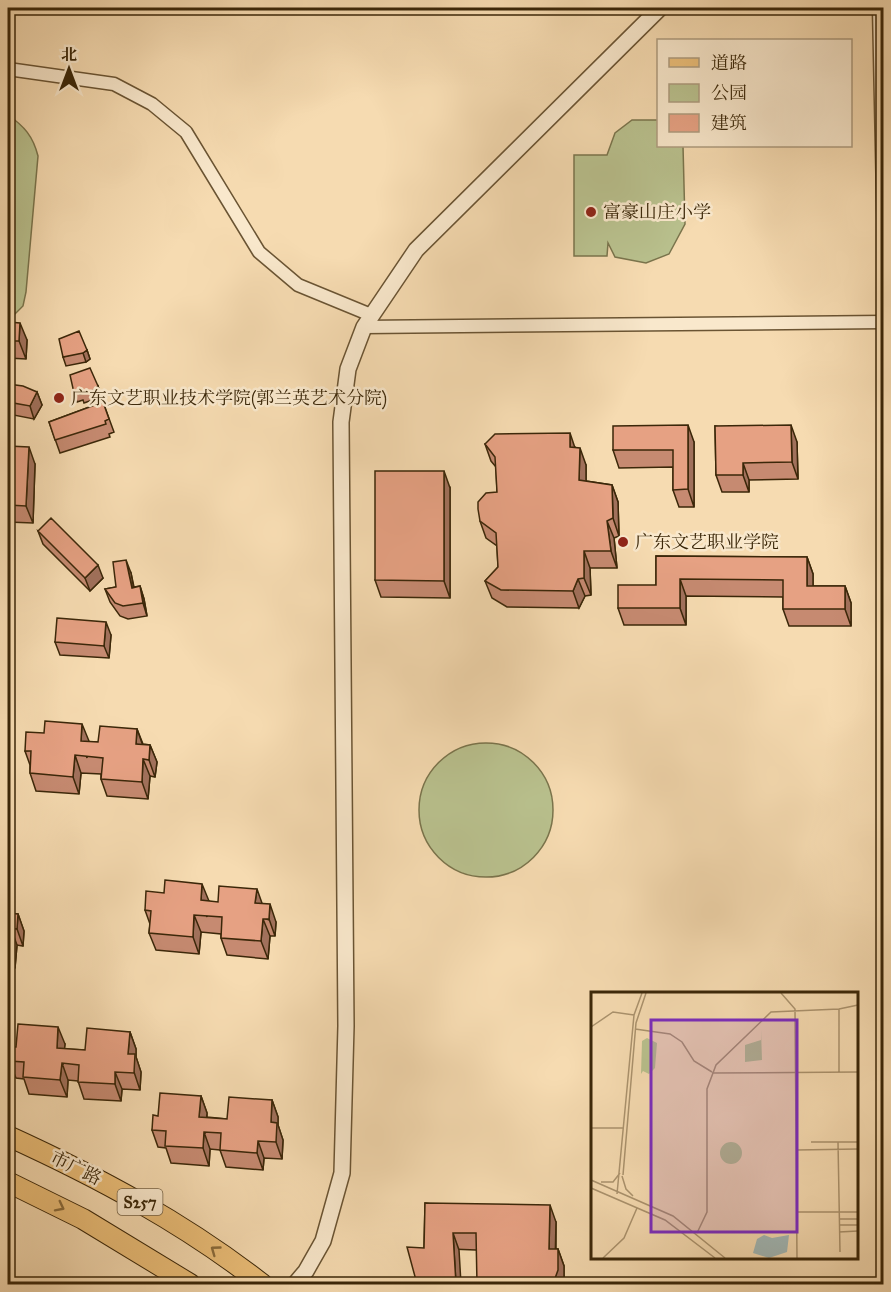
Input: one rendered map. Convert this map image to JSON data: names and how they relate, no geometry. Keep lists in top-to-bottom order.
{
  "streets": {
    "main road": ["市广路", "S257"]
  },
  "places": ["富豪山庄小学", "广东文艺职业技术学院(郭兰英艺术分院)", "广东文艺职业学院"],
  "legend": ["道路", "公园", "建筑"],
  "north": "top"
}
